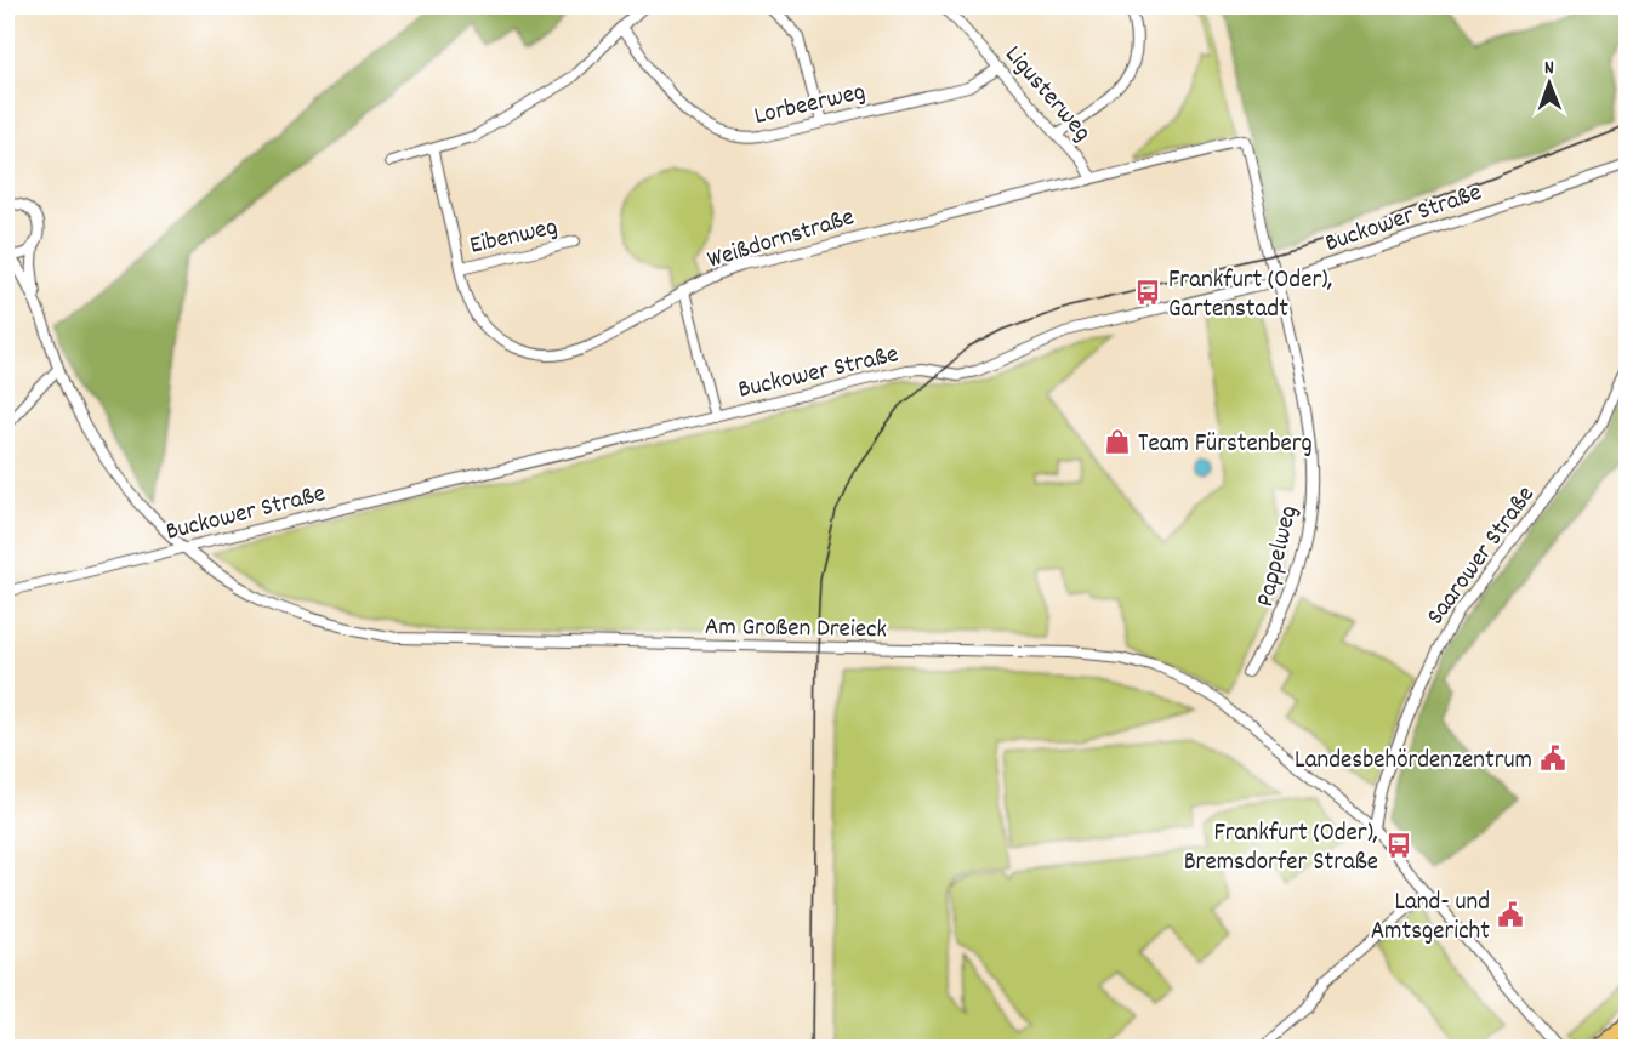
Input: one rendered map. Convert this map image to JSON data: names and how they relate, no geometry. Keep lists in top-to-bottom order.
{
  "streets": {
    "street": [
      "Ligusterweg",
      "Lorbeerweg",
      "Buckower Straße",
      "Eibenweg",
      "Weißdornstraße",
      "Saarower Straße",
      "Pappelweg",
      "Am Großen Dreieck"
    ]
  },
  "crossings": [
    ["Ligusterweg", "Lorbeerweg"],
    ["Ligusterweg", "Weißdornstraße"],
    ["Buckower Straße", "Pappelweg"],
    ["Buckower Straße", "Am Großen Dreieck"],
    ["Eibenweg", "Weißdornstraße"],
    ["Weißdornstraße", "Pappelweg"],
    ["Saarower Straße", "Am Großen Dreieck"]
  ],
  "places": {
    "bus stop": ["Frankfurt (Oder), Gartenstadt", "Frankfurt (Oder), Bremsdorfer Straße"],
    "shop": ["Team Fürstenberg"],
    "public building": ["Landesbehördenzentrum", "Land- und Amtsgericht"]
  },
  "north": "top"
}
